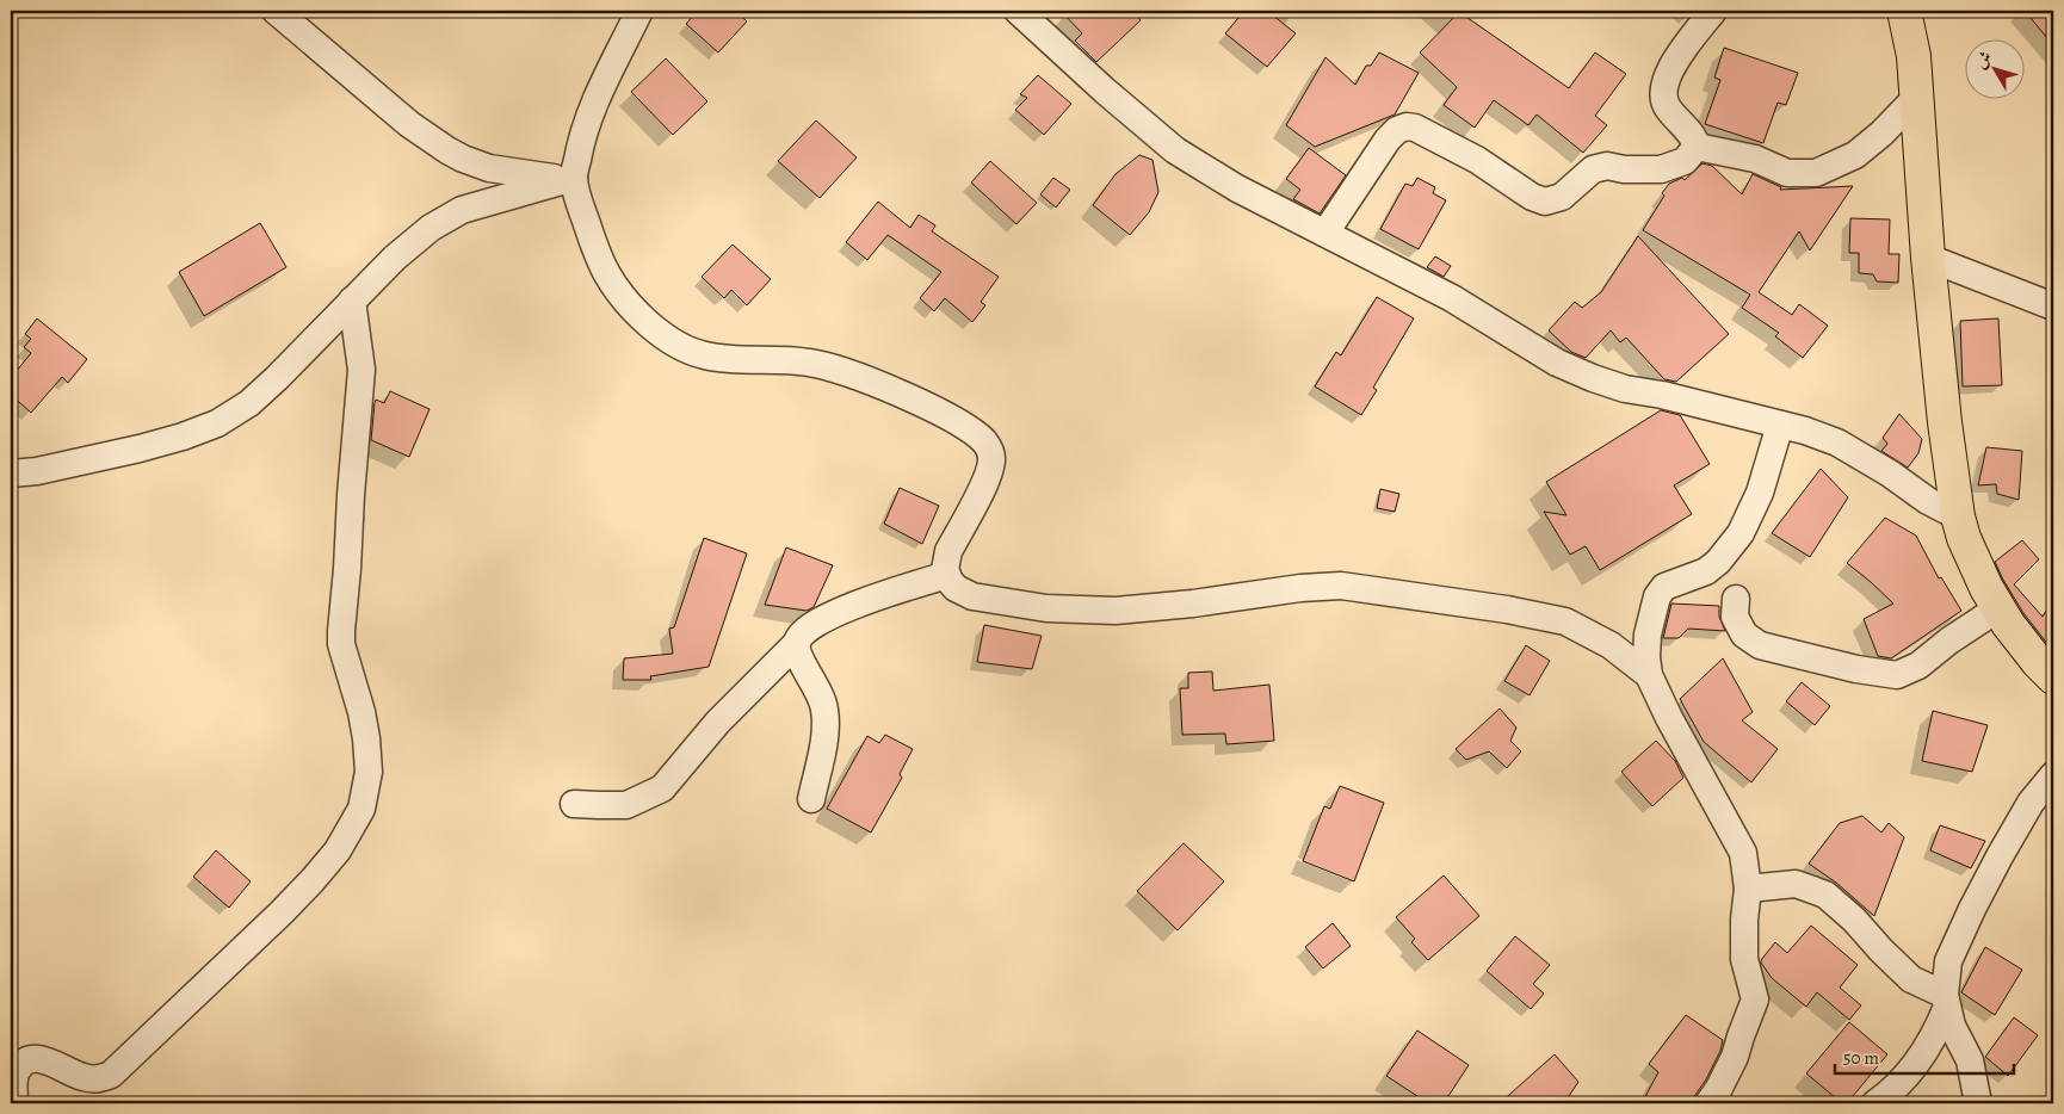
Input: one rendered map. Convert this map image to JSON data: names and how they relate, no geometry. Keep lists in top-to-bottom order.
{
  "scale_bar": "50 m",
  "north": "top left"
}
